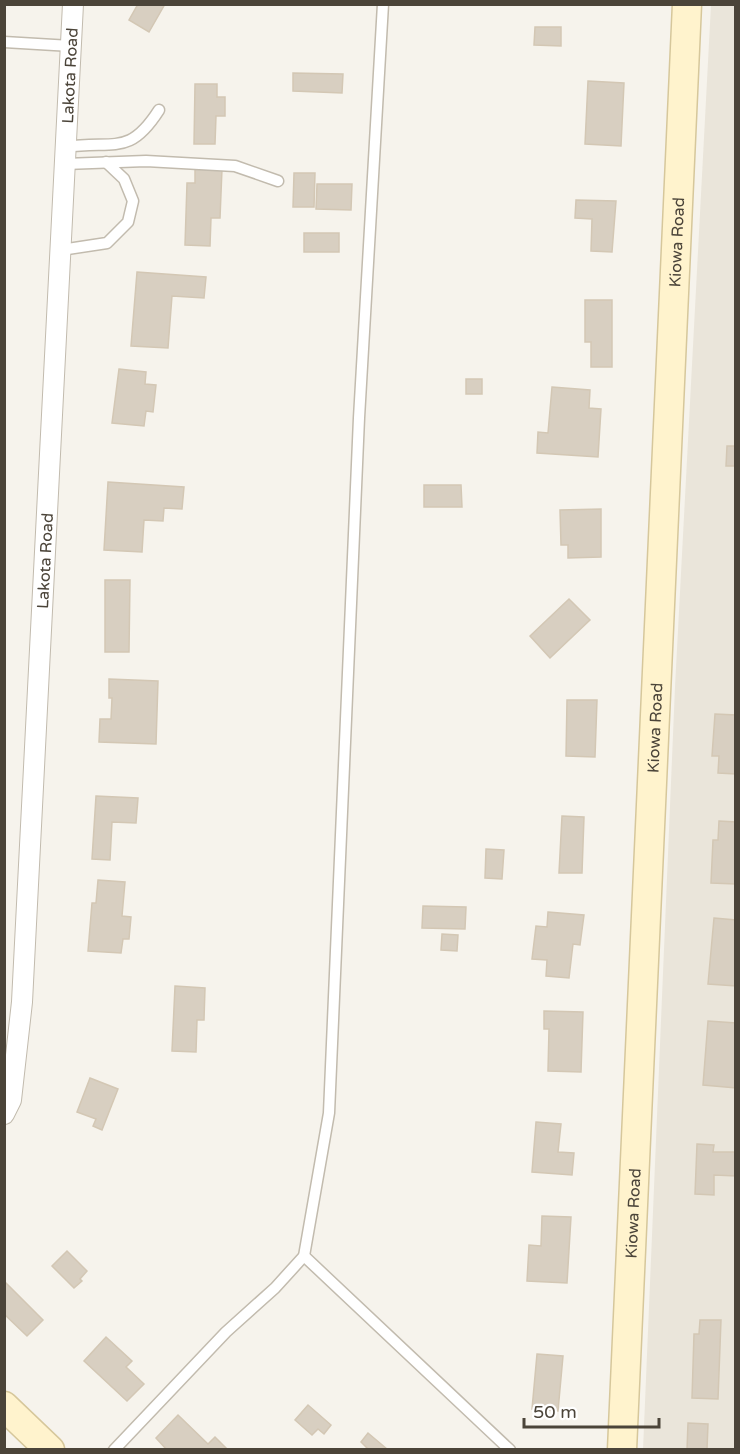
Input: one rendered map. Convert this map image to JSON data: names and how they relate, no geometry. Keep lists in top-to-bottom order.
{
  "streets": {
    "street": ["Lakota Road", "Kiowa Road"]
  },
  "scale_bar": "50 m"
}
